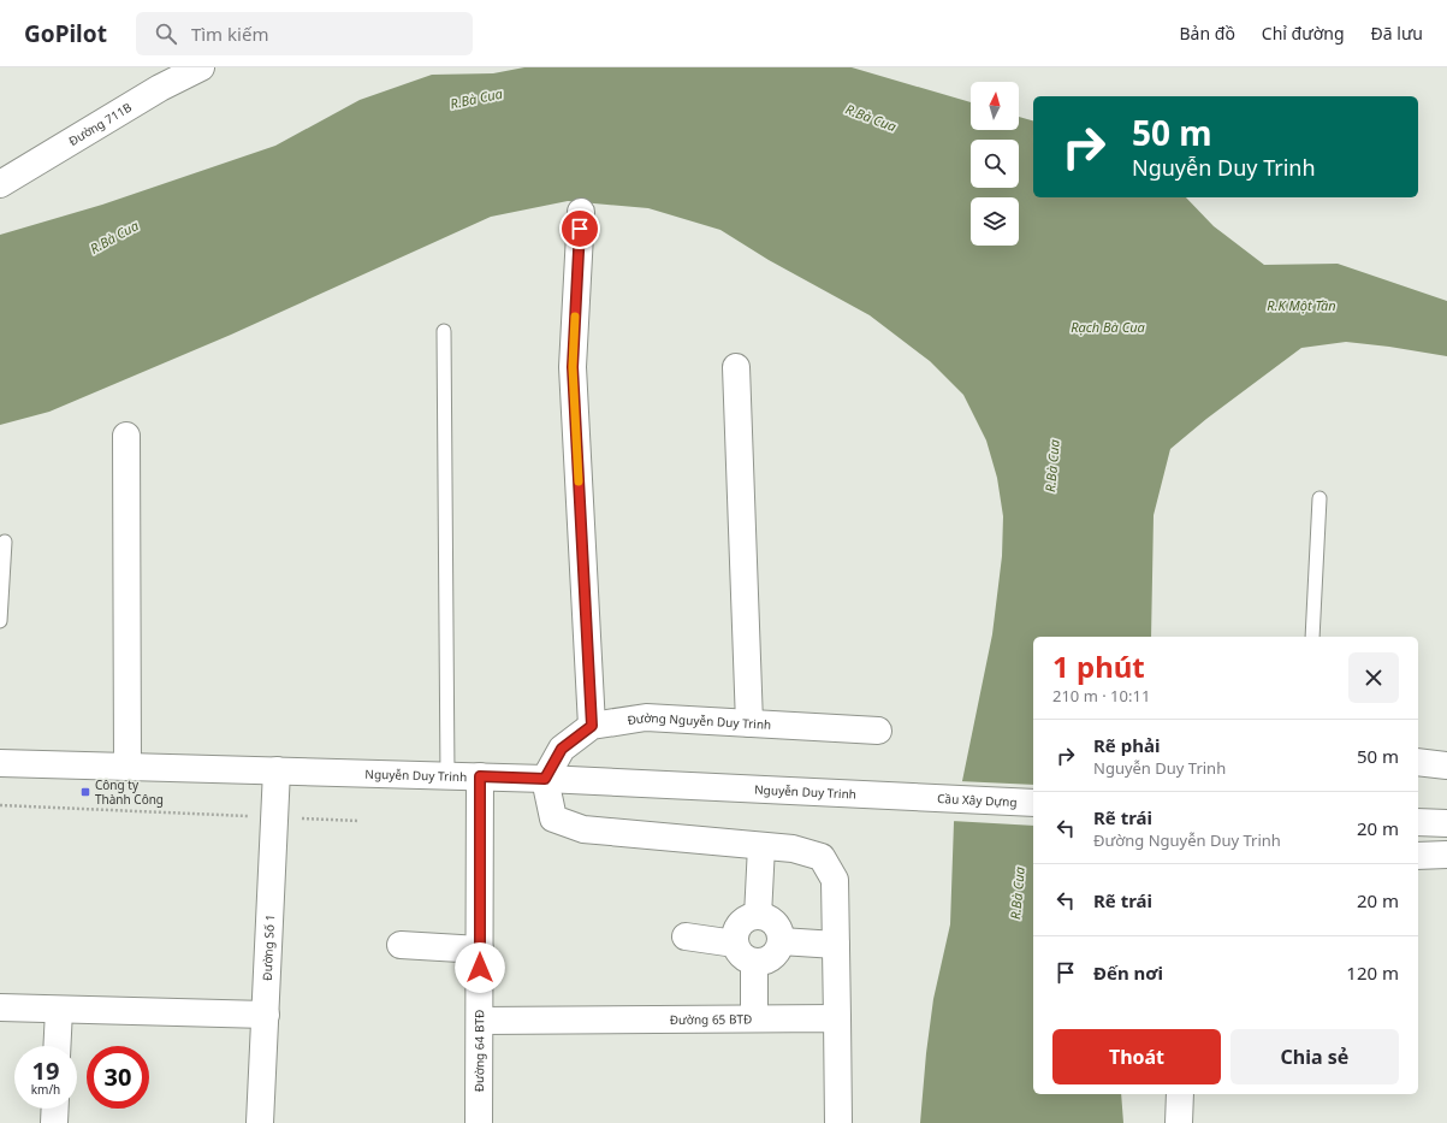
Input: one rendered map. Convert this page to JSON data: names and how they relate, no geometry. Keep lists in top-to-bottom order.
{
  "streets": {
    "street": [
      "Đường 711B",
      "Đường Nguyễn Duy Trinh",
      "Nguyễn Duy Trinh",
      "Cầu Xây Dựng",
      "Đường Số 1",
      "Đường 65 BTĐ",
      "Đường 64 BTĐ"
    ]
  },
  "crossings": [
    ["Đường Nguyễn Duy Trinh", "Nguyễn Duy Trinh"],
    ["Nguyễn Duy Trinh", "Cầu Xây Dựng"],
    ["Nguyễn Duy Trinh", "Đường Số 1"],
    ["Nguyễn Duy Trinh", "Đường 64 BTĐ"],
    ["Đường 65 BTĐ", "Đường 64 BTĐ"]
  ],
  "water": ["R.Bà Cua", "R.K Một Tần", "Rạch Bà Cua"],
  "places": {
    "transit": ["Công ty Thành Công"]
  },
  "north": "top",
  "page": {
    "header": "GoPilot",
    "search": "Tìm kiếm",
    "nav": ["Bản đồ", "Chỉ đường", "Đã lưu"],
    "turn": ["50 m", "Nguyễn Duy Trinh"],
    "heading": ["1 phút", "210 m · 10:11"],
    "list": [
      {
        "name": "Rẽ phải",
        "note": "Nguyễn Duy Trinh",
        "value": "50 m"
      },
      {
        "name": "Rẽ trái",
        "note": "Đường Nguyễn Duy Trinh",
        "value": "20 m"
      },
      {
        "name": "Rẽ trái",
        "value": "20 m"
      },
      {
        "name": "Đến nơi",
        "value": "120 m"
      }
    ],
    "buttons": ["Thoát", "Chia sẻ"],
    "speed": "19 km/h",
    "limit": "30"
  }
}
